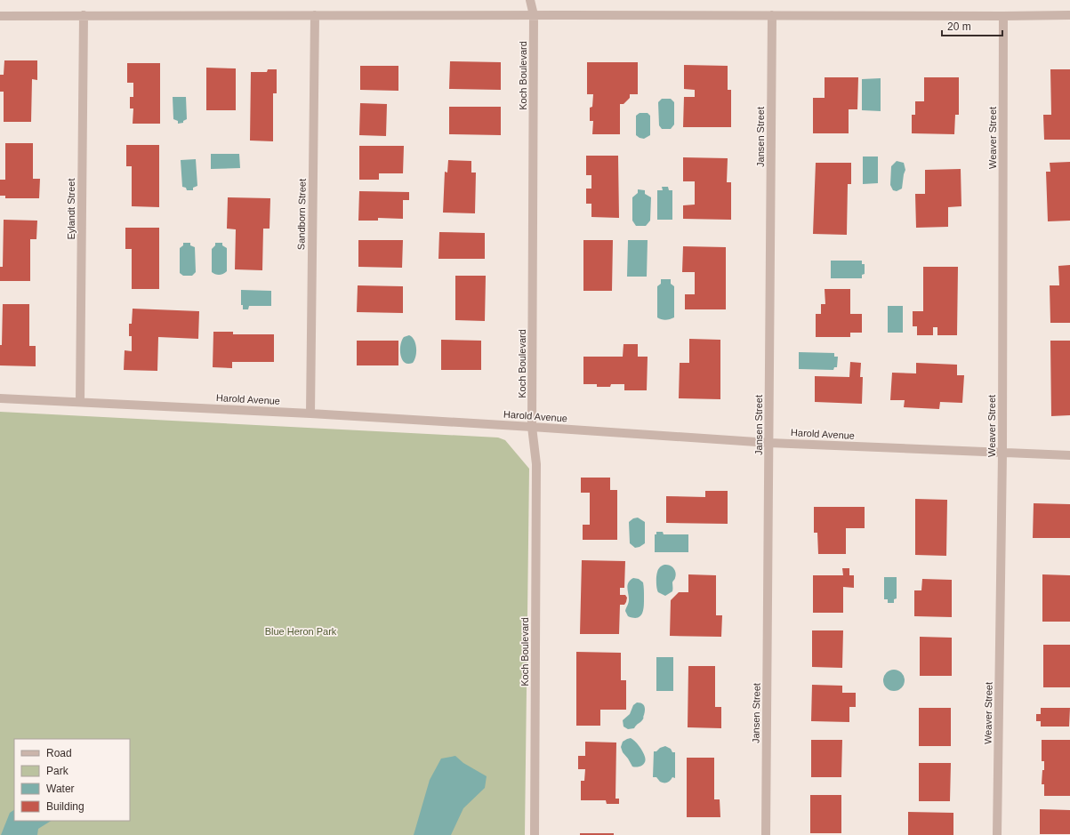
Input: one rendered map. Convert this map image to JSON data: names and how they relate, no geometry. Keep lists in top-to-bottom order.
{
  "streets": {
    "street": [
      "Koch Boulevard",
      "Jansen Street",
      "Weaver Street",
      "Eylandt Street",
      "Sandborn Street",
      "Harold Avenue"
    ]
  },
  "crossings": [
    ["Koch Boulevard", "Harold Avenue"],
    ["Jansen Street", "Harold Avenue"],
    ["Weaver Street", "Harold Avenue"],
    ["Eylandt Street", "Harold Avenue"],
    ["Sandborn Street", "Harold Avenue"]
  ],
  "parks": ["Blue Heron Park"],
  "legend": [
    "Road",
    "Park",
    "Water",
    "Building"
  ],
  "scale_bar": "20 m"
}
